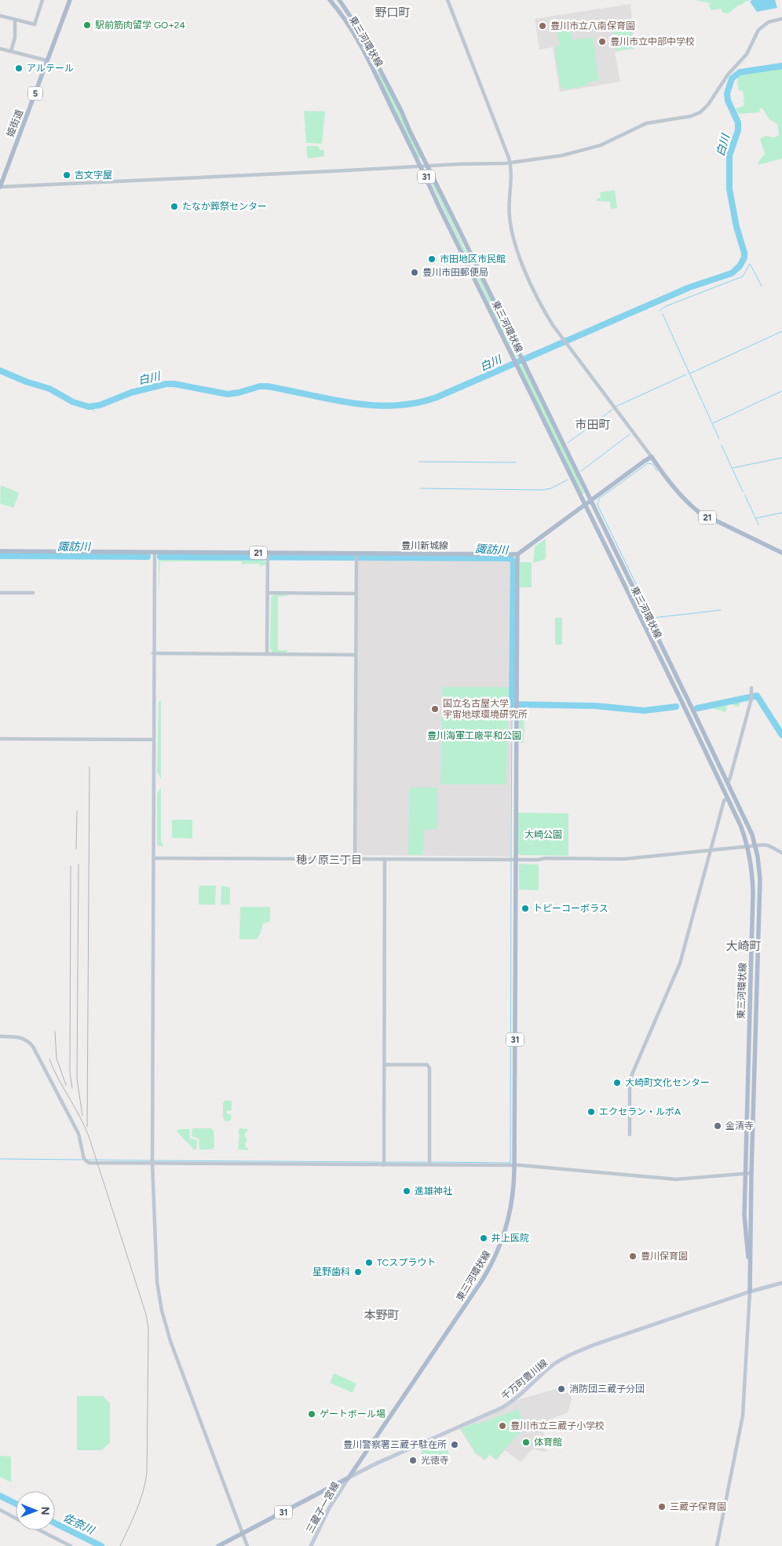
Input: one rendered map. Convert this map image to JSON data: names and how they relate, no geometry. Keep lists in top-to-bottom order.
{
  "streets": {
    "main road": [
      "東三河環状線",
      "5",
      "姫街道",
      "31",
      "21",
      "豊川新城線",
      "千万町豊川線",
      "三蔵子一宮線"
    ]
  },
  "crossings": [
    ["東三河環状線", "31"],
    ["東三河環状線", "豊川新城線"],
    ["東三河環状線", "千万町豊川線"],
    ["東三河環状線", "三蔵子一宮線"],
    ["31", "千万町豊川線"],
    ["31", "三蔵子一宮線"],
    ["千万町豊川線", "三蔵子一宮線"]
  ],
  "districts": [
    "野口町",
    "市田町",
    "穂ノ原三丁目",
    "大崎町",
    "本野町"
  ],
  "water": ["白川", "諏訪川", "佐奈川"],
  "parks": ["豊川海軍工廠平和公園", "大崎公園"],
  "places": [
    "駅前筋肉留学 GO+24",
    "豊川市立八南保育園",
    "豊川市立中部中学校",
    "アルテール",
    "吉文字屋",
    "たなか葬祭センター",
    "市田地区市民館",
    "豊川市田郵便局",
    "国立名古屋大学 宇宙地球環境研究所",
    "トピーコーポラス",
    "大崎町文化センター",
    "エクセラン・ルポA",
    "金清寺",
    "進雄神社",
    "井上医院",
    "豊川保育園",
    "TCスプラウト",
    "星野歯科",
    "消防団三蔵子分団",
    "ゲートボール場",
    "豊川市立三蔵子小学校",
    "体育館",
    "豊川警察署三蔵子駐在所",
    "光徳寺",
    "三蔵子保育園"
  ],
  "north": "right"
}
